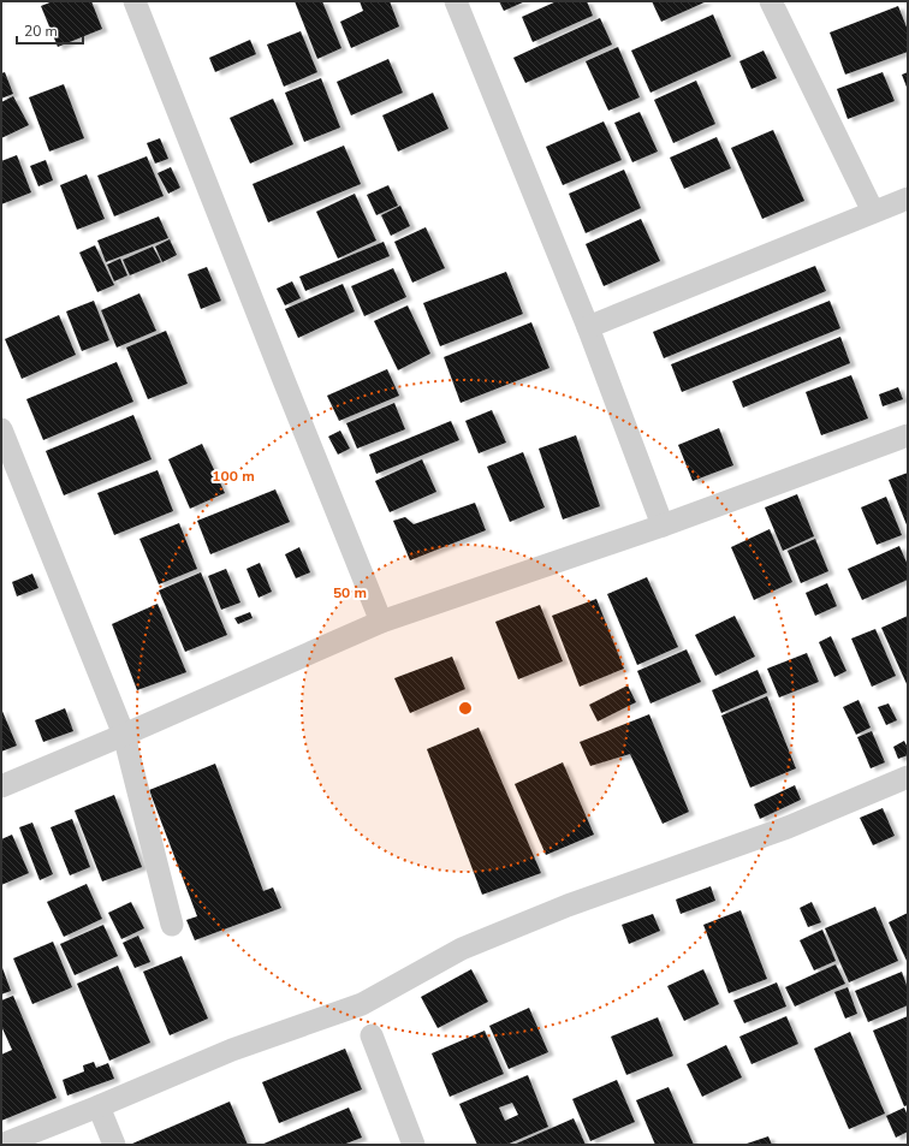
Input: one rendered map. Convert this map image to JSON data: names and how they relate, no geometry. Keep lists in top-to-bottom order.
{
  "scale_bar": "20 m",
  "rings": ["100 m", "50 m"]
}
